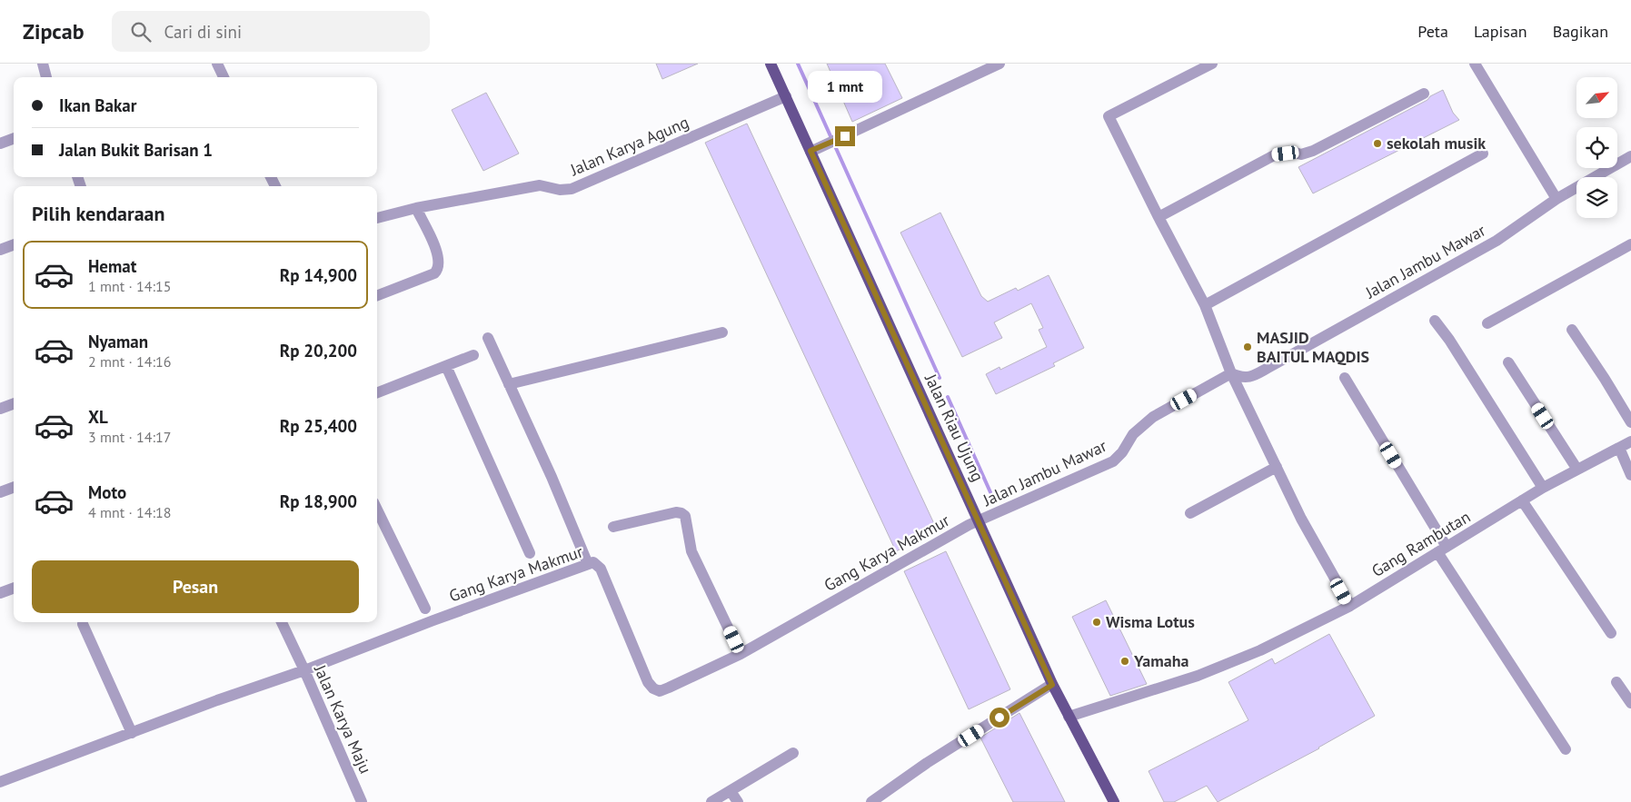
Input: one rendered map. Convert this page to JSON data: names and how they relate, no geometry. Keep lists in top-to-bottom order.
{
  "streets": {
    "main road": ["Jalan Riau Ujung"],
    "street": [
      "Jalan Karya Agung",
      "Jalan Jambu Mawar",
      "Gang Rambutan",
      "Gang Karya Makmur",
      "Jalan Karya Maju"
    ]
  },
  "crossings": [
    ["Jalan Karya Agung", "Jalan Riau Ujung"],
    ["Jalan Jambu Mawar", "Jalan Riau Ujung"],
    ["Jalan Jambu Mawar", "Gang Karya Makmur"],
    ["Jalan Riau Ujung", "Gang Rambutan"],
    ["Jalan Riau Ujung", "Gang Karya Makmur"],
    ["Gang Karya Makmur", "Jalan Karya Maju"]
  ],
  "places": [
    "sekolah musik",
    "MASJID BAITUL MAQDIS",
    "Wisma Lotus",
    "Yamaha"
  ],
  "north": "top right",
  "page": {
    "header": "Zipcab",
    "search": "Cari di sini",
    "nav": ["Peta", "Lapisan", "Bagikan"],
    "bubble": "1 mnt",
    "banner": ["Ikan Bakar", "Jalan Bukit Barisan 1"],
    "heading": "Pilih kendaraan",
    "list": [
      {
        "name": "Hemat",
        "note": "1 mnt · 14:15",
        "value": "Rp 14,900"
      },
      {
        "name": "Nyaman",
        "note": "2 mnt · 14:16",
        "value": "Rp 20,200"
      },
      {
        "name": "XL",
        "note": "3 mnt · 14:17",
        "value": "Rp 25,400"
      },
      {
        "name": "Moto",
        "note": "4 mnt · 14:18",
        "value": "Rp 18,900"
      }
    ],
    "buttons": "Pesan"
  }
}
